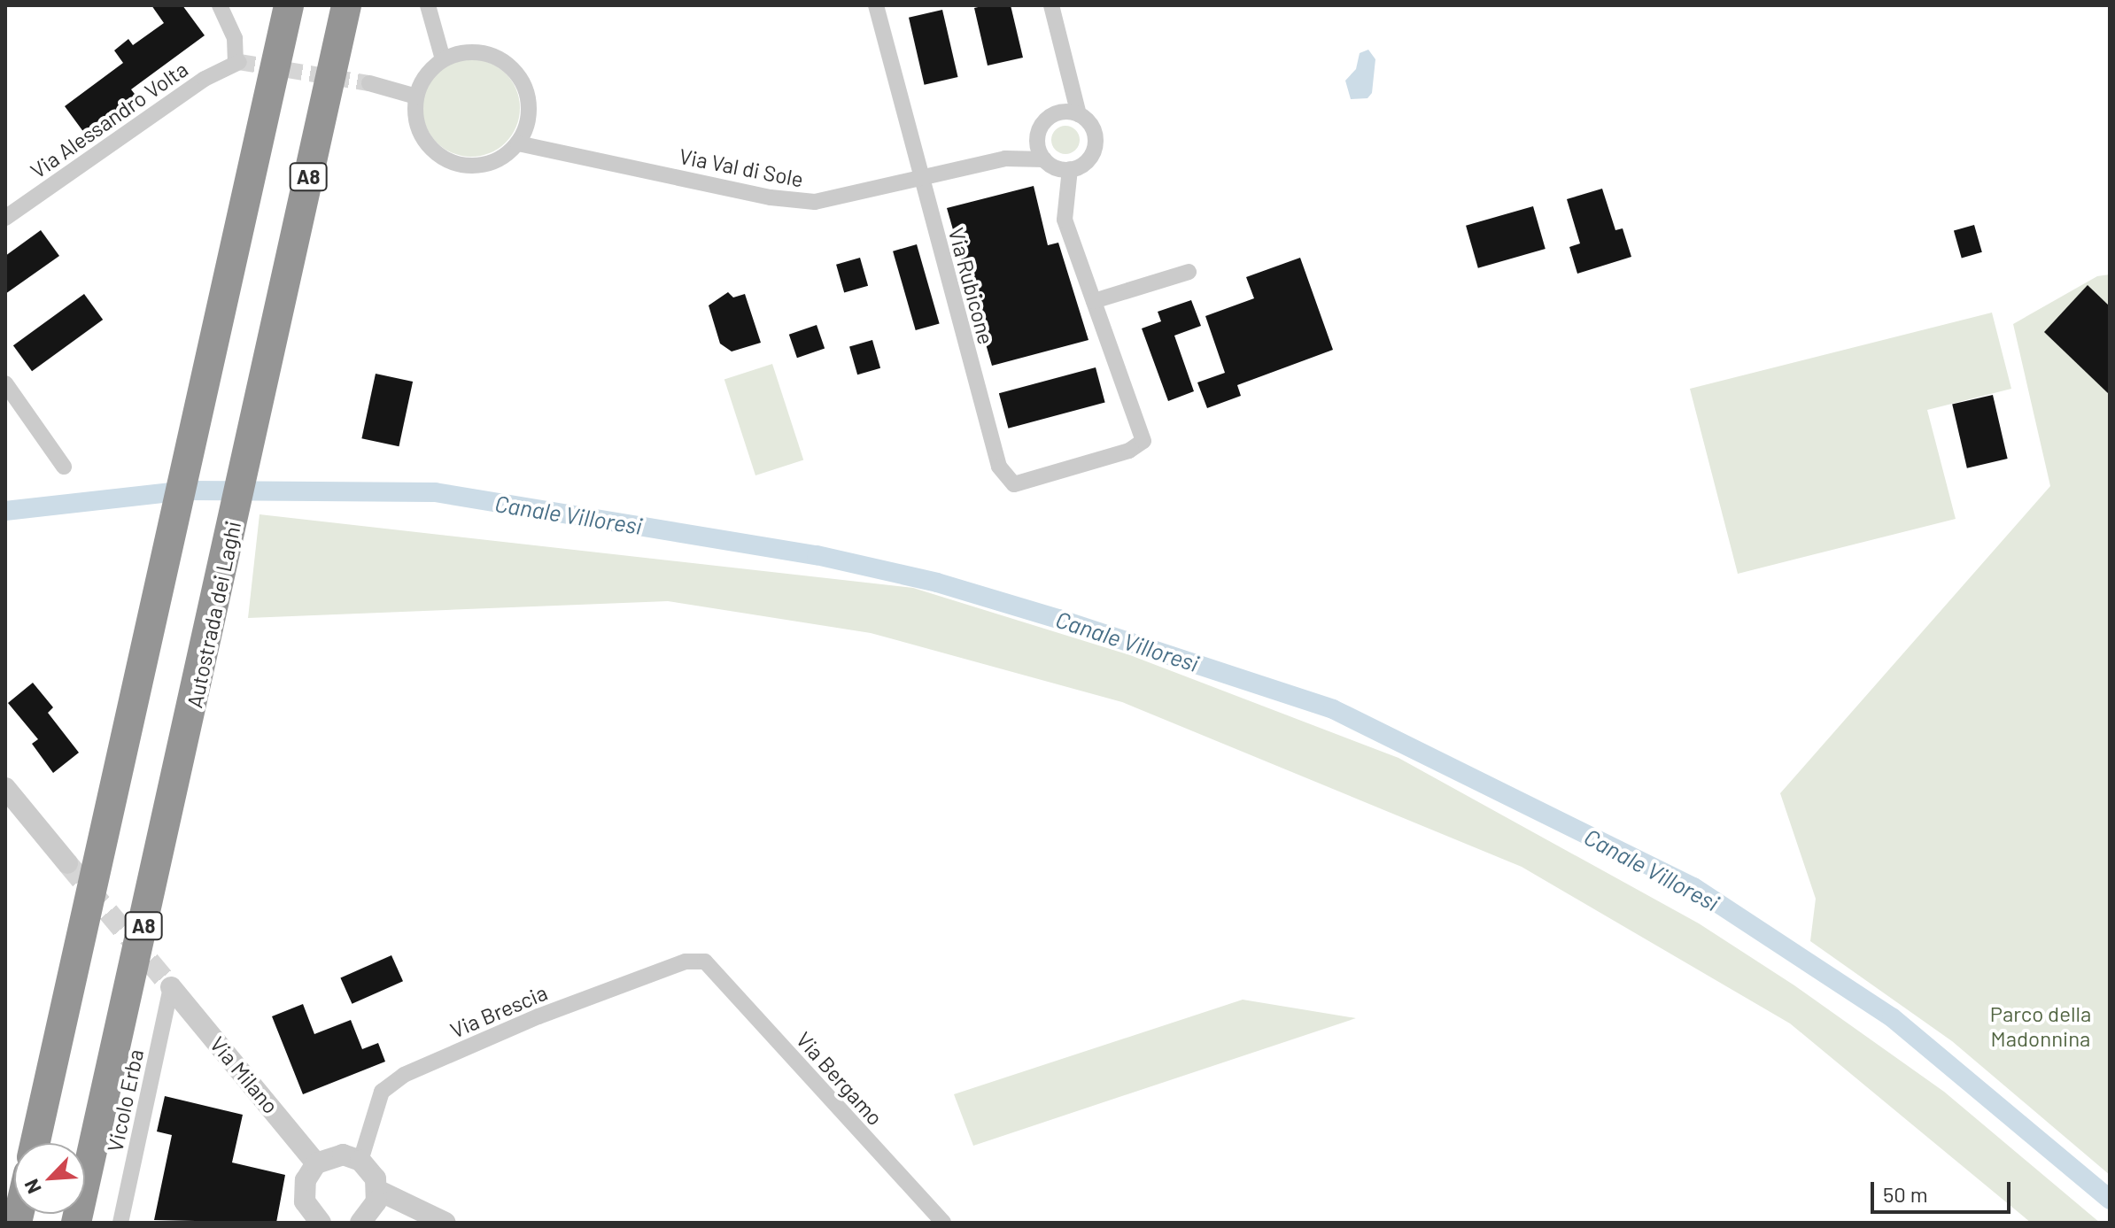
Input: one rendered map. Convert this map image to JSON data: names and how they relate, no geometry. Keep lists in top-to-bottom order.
{
  "streets": {
    "highway": ["A8", "Autostrada dei Laghi"],
    "street": [
      "Via Alessandro Volta",
      "Via Val di Sole",
      "Via Rubicone",
      "Via Brescia",
      "Via Milano",
      "Via Bergamo",
      "Vicolo Erba"
    ]
  },
  "crossings": [
    ["Via Val di Sole", "Via Rubicone"],
    ["Via Brescia", "Via Bergamo"],
    ["Via Milano", "Vicolo Erba"]
  ],
  "water": ["Canale Villoresi"],
  "parks": ["Parco della Madonnina"],
  "scale_bar": "50 m",
  "north": "bottom left"
}
